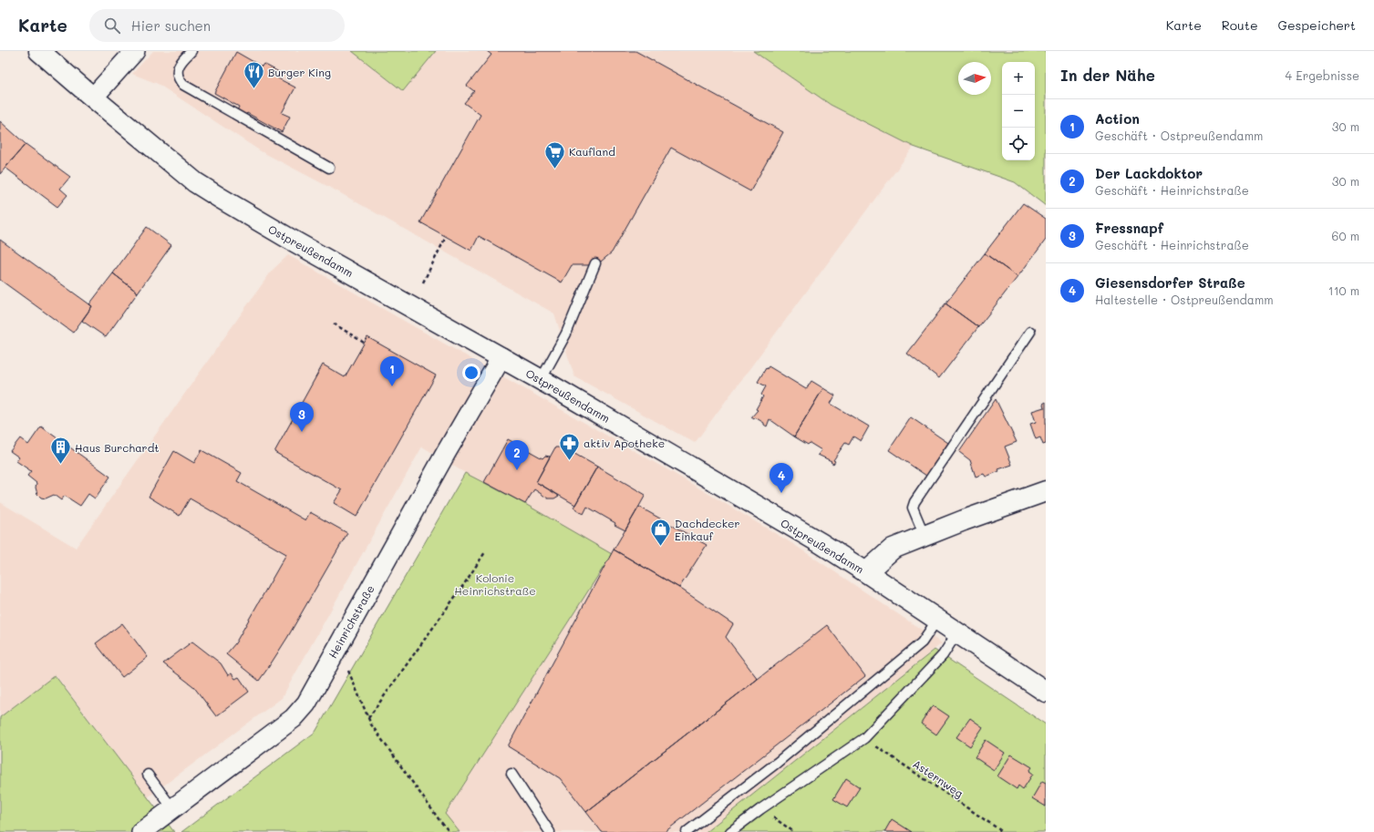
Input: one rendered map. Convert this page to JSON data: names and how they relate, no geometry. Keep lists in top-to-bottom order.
{
  "streets": {
    "main road": ["Ostpreußendamm"],
    "street": ["Heinrichstraße"],
    "path": ["Asternweg"]
  },
  "crossings": [
    ["Ostpreußendamm", "Heinrichstraße"]
  ],
  "parks": ["Kolonie Heinrichstraße"],
  "places": {
    "restaurant": ["Burger King"],
    "supermarket": ["Kaufland"],
    "pharmacy": ["aktiv Apotheke"],
    "building": ["Haus Burchardt"],
    "shop": ["Dachdecker Einkauf"]
  },
  "north": "right",
  "page": {
    "header": "Karte",
    "search": "Hier suchen",
    "nav": ["Karte", "Route", "Gespeichert"],
    "heading": ["In der Nähe", "4 Ergebnisse"],
    "map_buttons": ["+", "−"],
    "list": [
      {
        "mark": "1",
        "name": "Action",
        "note": "Geschäft · Ostpreußendamm",
        "value": "30 m"
      },
      {
        "mark": "2",
        "name": "Der Lackdoktor",
        "note": "Geschäft · Heinrichstraße",
        "value": "30 m"
      },
      {
        "mark": "3",
        "name": "Fressnapf",
        "note": "Geschäft · Heinrichstraße",
        "value": "60 m"
      },
      {
        "mark": "4",
        "name": "Giesensdorfer Straße",
        "note": "Haltestelle · Ostpreußendamm",
        "value": "110 m"
      }
    ],
    "pins": [
      "1",
      "3",
      "2",
      "4"
    ]
  }
}
